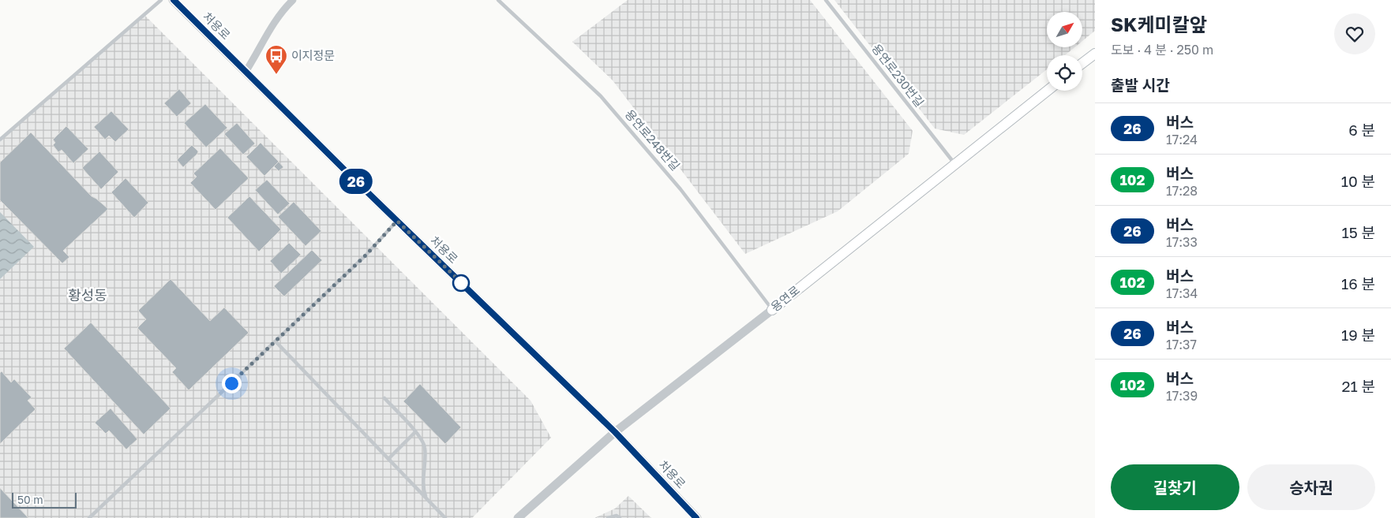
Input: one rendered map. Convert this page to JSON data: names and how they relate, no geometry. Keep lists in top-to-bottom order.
{
  "streets": {
    "main road": ["용연로"],
    "street": ["처용로"],
    "lane": ["용연로230번길", "용연로248번길"]
  },
  "crossings": [
    ["처용로", "용연로"],
    ["용연로230번길", "용연로"],
    ["용연로248번길", "용연로"]
  ],
  "districts": ["황성동"],
  "places": {
    "bus stop": ["이지정문"]
  },
  "lines": ["bus line 26"],
  "scale_bar": "50 m",
  "north": "top right",
  "page": {
    "on_map": "26",
    "heading": [
      ["SK케미칼앞", "도보 · 4 분 · 250 m"],
      "출발 시간"
    ],
    "list": [
      {
        "mark": "26",
        "name": "버스",
        "note": "17:24",
        "value": "6 분"
      },
      {
        "mark": "102",
        "name": "버스",
        "note": "17:28",
        "value": "10 분"
      },
      {
        "mark": "26",
        "name": "버스",
        "note": "17:33",
        "value": "15 분"
      },
      {
        "mark": "102",
        "name": "버스",
        "note": "17:34",
        "value": "16 분"
      },
      {
        "mark": "26",
        "name": "버스",
        "note": "17:37",
        "value": "19 분"
      },
      {
        "mark": "102",
        "name": "버스",
        "note": "17:39",
        "value": "21 분"
      }
    ],
    "buttons": ["길찾기", "승차권"],
    "scale": "50 m"
  }
}
